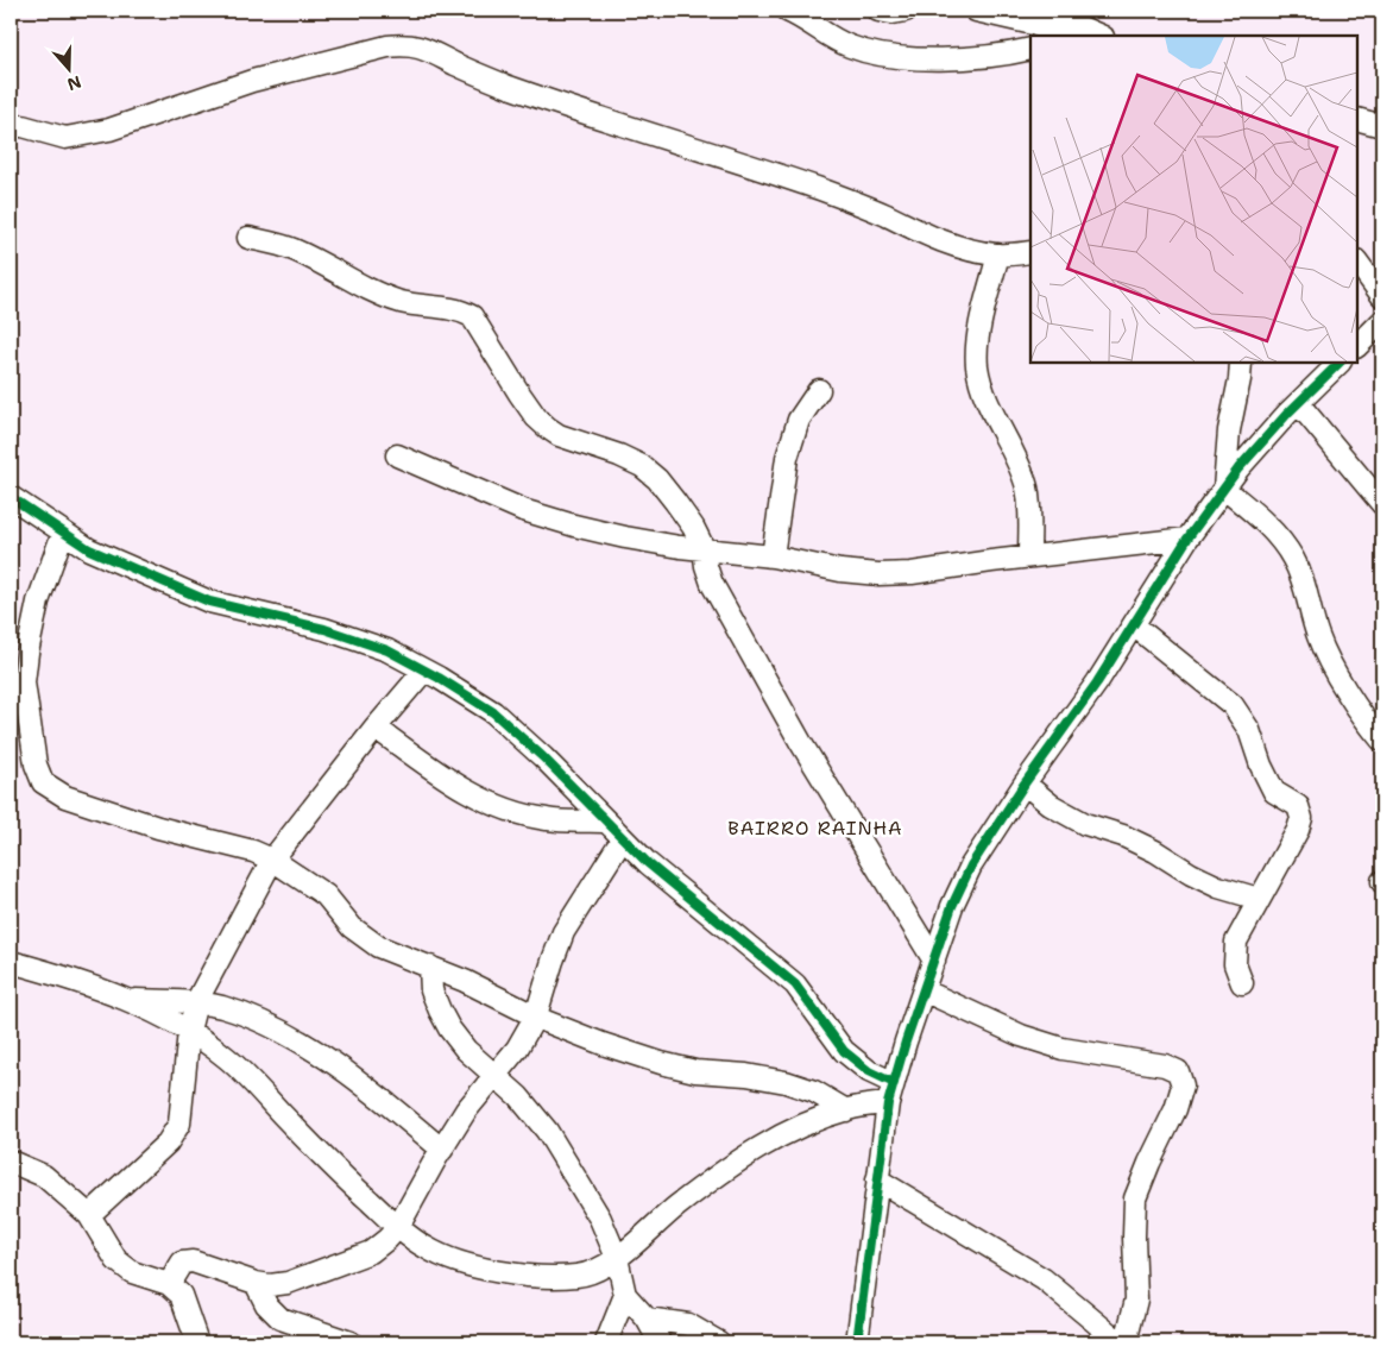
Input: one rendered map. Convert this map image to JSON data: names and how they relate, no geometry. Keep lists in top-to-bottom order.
{
  "districts": ["BAIRRO RAINHA"],
  "north": "bottom"
}
